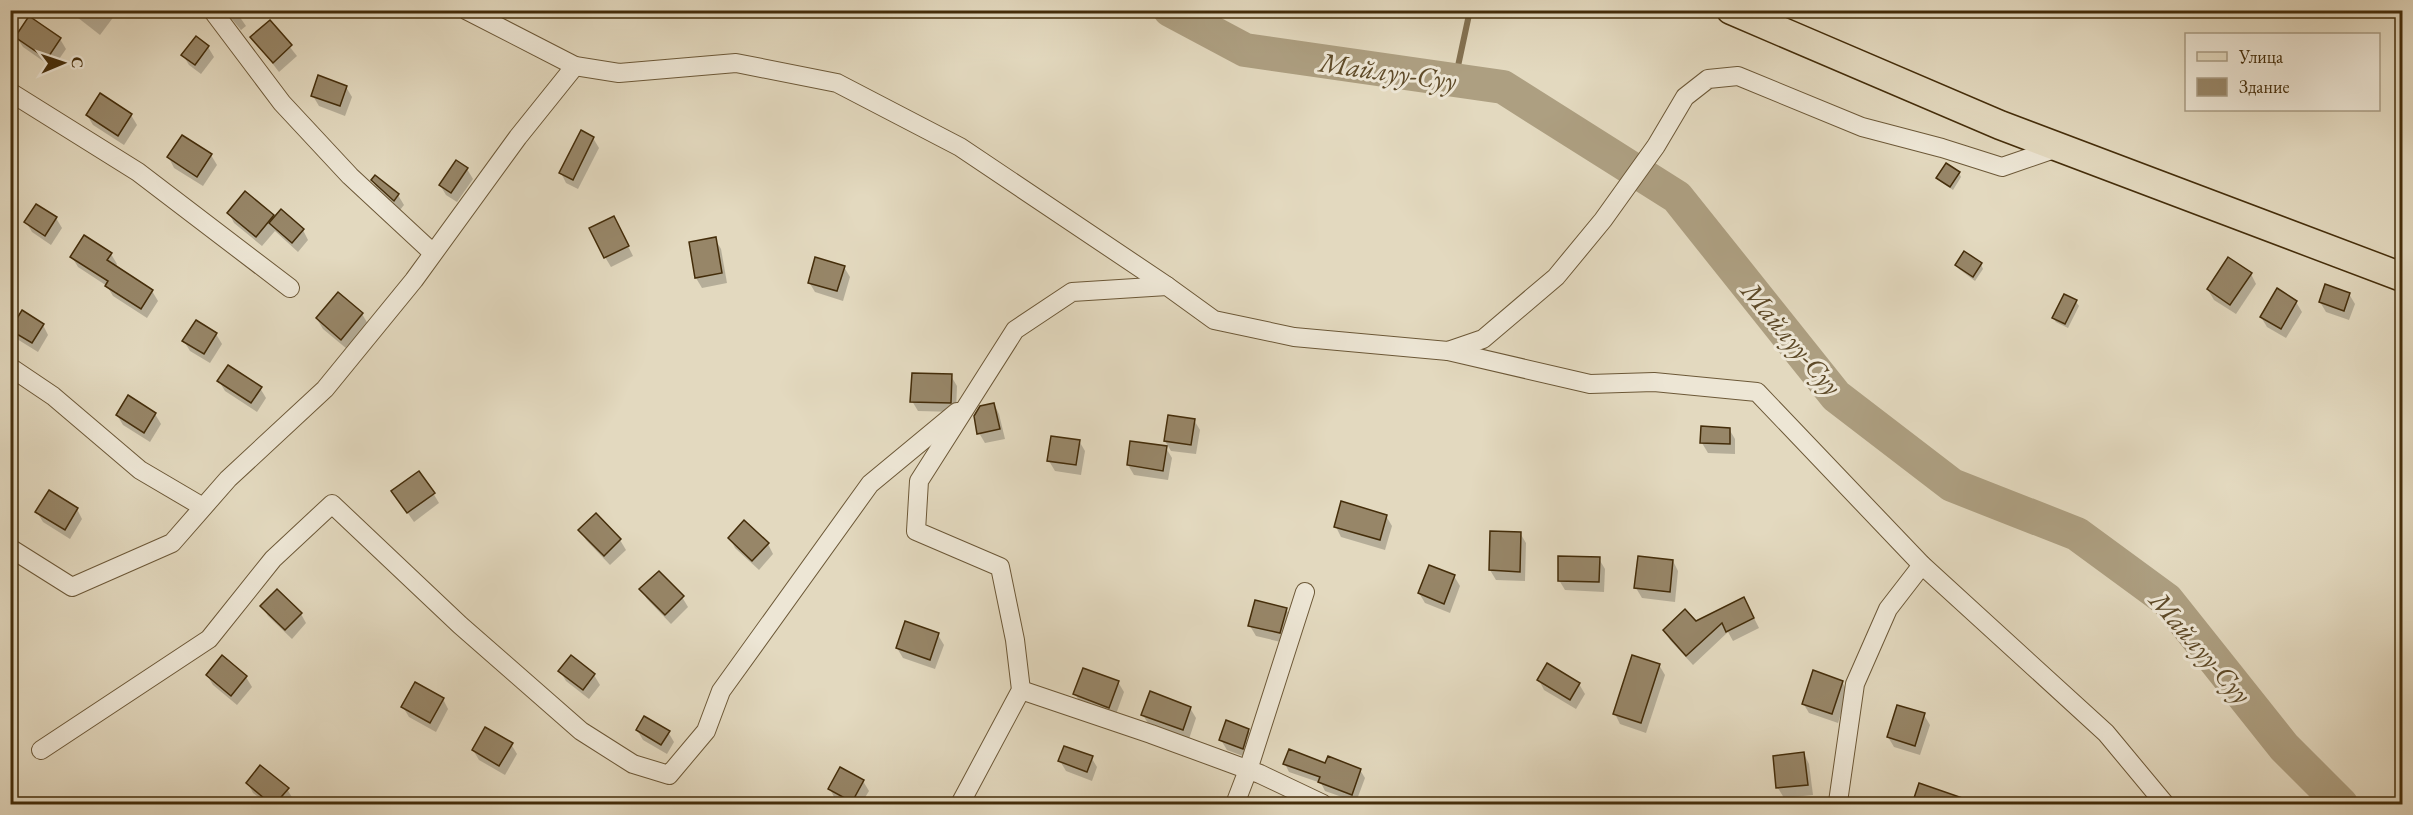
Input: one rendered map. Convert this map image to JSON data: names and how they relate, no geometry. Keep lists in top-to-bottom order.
{
  "water": ["Майлуу-Суу"],
  "legend": ["Улица", "Здание"],
  "north": "right"
}
